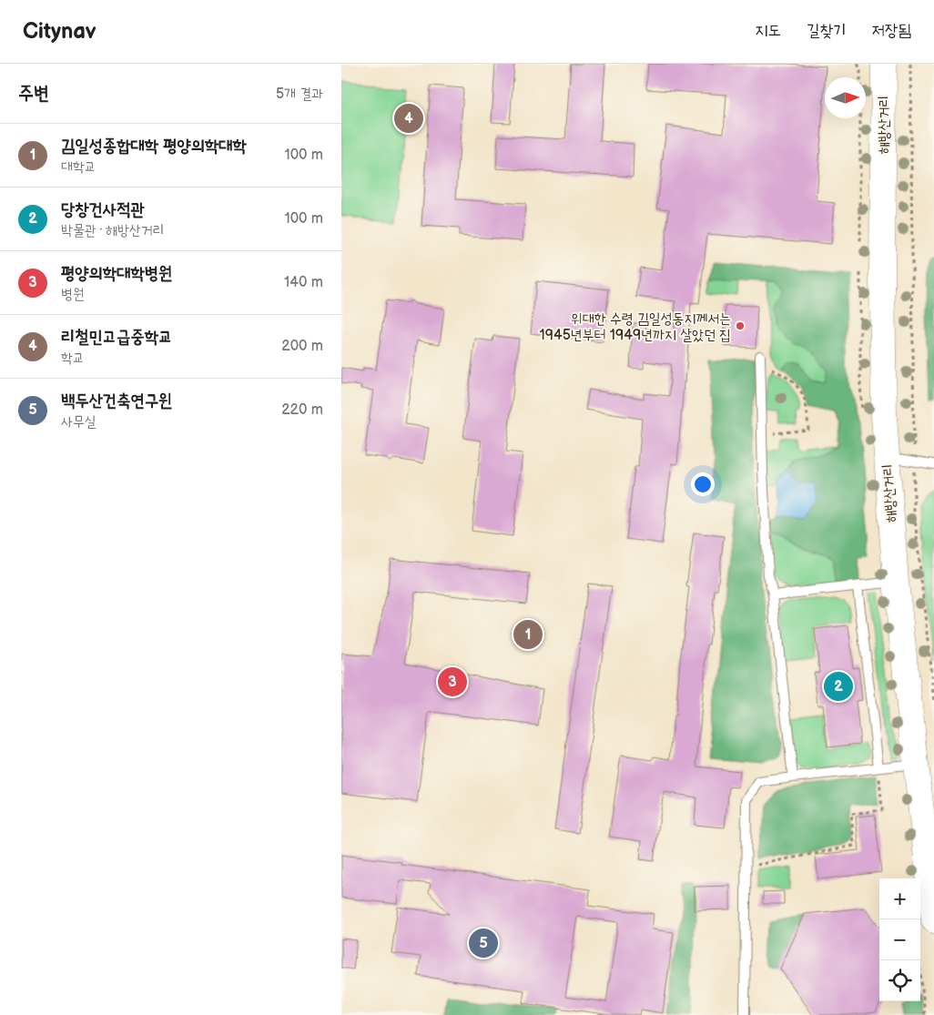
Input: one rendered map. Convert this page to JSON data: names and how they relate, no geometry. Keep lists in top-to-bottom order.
{
  "streets": {
    "main road": ["해방산거리"]
  },
  "places": ["위대한 수령 김일성동지께서는 1945년부터 1949년까지 살았던 집"],
  "north": "right",
  "page": {
    "header": "Citynav",
    "nav": ["지도", "길찾기", "저장됨"],
    "heading": ["주변", "5개 결과"],
    "pins": [
      "4",
      "1",
      "3",
      "2",
      "5"
    ],
    "list": [
      {
        "mark": "1",
        "name": "김일성종합대학 평양의학대학",
        "note": "대학교",
        "value": "100 m"
      },
      {
        "mark": "2",
        "name": "당창건사적관",
        "note": "박물관 · 해방산거리",
        "value": "100 m"
      },
      {
        "mark": "3",
        "name": "평양의학대학병원",
        "note": "병원",
        "value": "140 m"
      },
      {
        "mark": "4",
        "name": "리철민고급중학교",
        "note": "학교",
        "value": "200 m"
      },
      {
        "mark": "5",
        "name": "백두산건축연구윈",
        "note": "사무실",
        "value": "220 m"
      }
    ],
    "map_buttons": ["+", "−"]
  }
}
